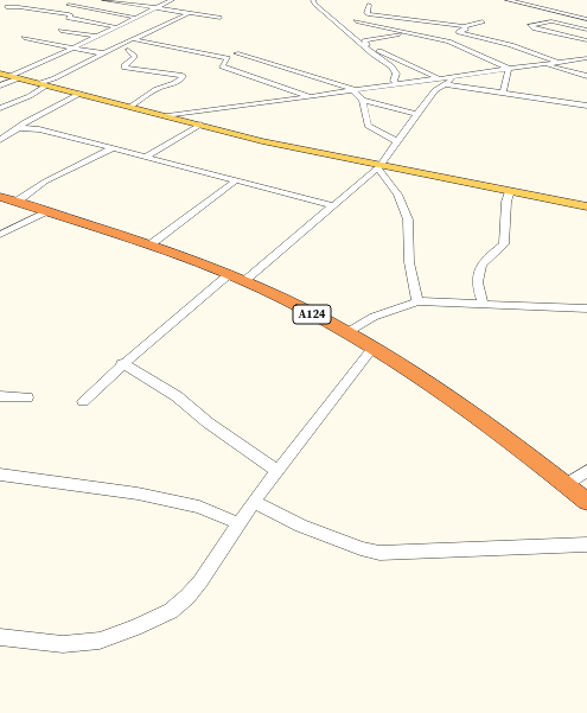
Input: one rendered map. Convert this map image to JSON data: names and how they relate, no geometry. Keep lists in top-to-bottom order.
{
  "streets": {
    "highway": ["A124"]
  }
}
